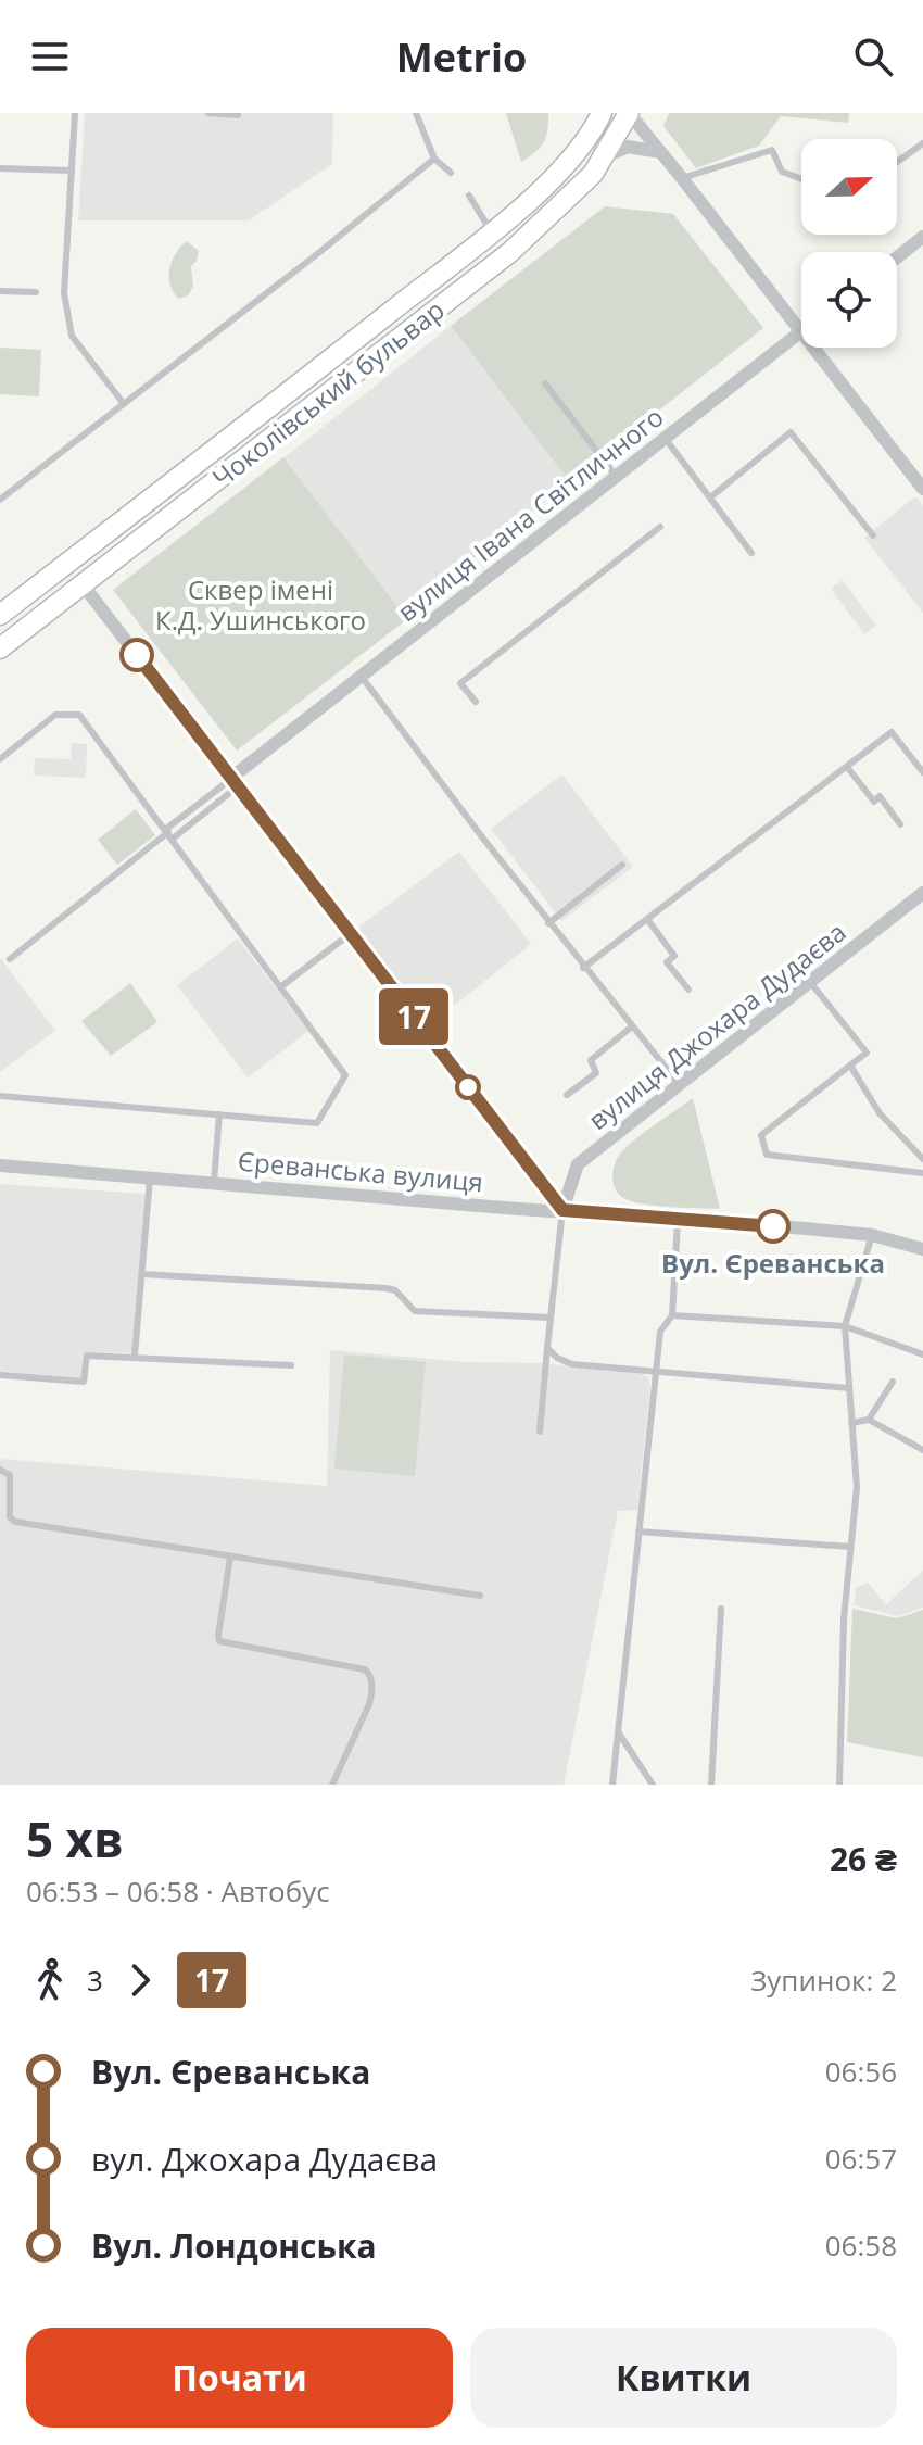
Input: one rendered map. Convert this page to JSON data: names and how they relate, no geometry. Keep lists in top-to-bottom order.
{
  "streets": {
    "main road": ["Чоколівський бульвар"],
    "street": ["вулиця Івана Світличного", "вулиця Джохара Дудаєва", "Єреванська вулиця"]
  },
  "crossings": [
    ["вулиця Джохара Дудаєва", "Єреванська вулиця"]
  ],
  "parks": ["Сквер імені К.Д. Ушинського"],
  "places": ["Вул. Єреванська"],
  "lines": ["bus line 17"],
  "north": "right",
  "page": {
    "header": "Metrio",
    "on_map": "17",
    "heading": ["5 хв", "06:53 – 06:58 · Автобус", "26 ₴"],
    "legs": ["3", "17", "Зупинок: 2"],
    "list": [
      {
        "name": "Вул. Єреванська",
        "value": "06:56"
      },
      {
        "name": "вул. Джохара Дудаєва",
        "value": "06:57"
      },
      {
        "name": "Вул. Лондонська",
        "value": "06:58"
      }
    ],
    "buttons": ["Почати", "Квитки"]
  }
}
